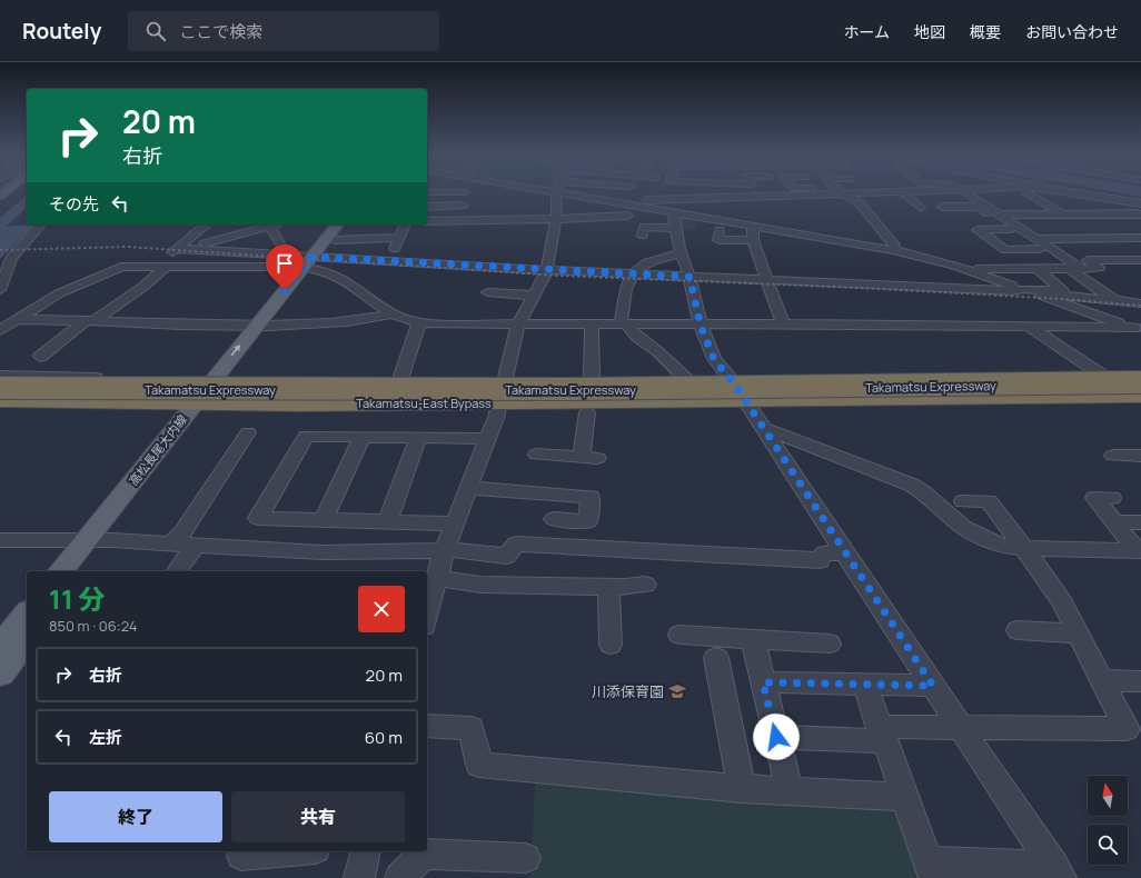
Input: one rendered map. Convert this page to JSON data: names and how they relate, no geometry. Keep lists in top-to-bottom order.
{
  "streets": {
    "highway": ["Takamatsu Expressway", "Takamatsu-East Bypass"],
    "main road": ["高松長尾大内線"]
  },
  "places": {
    "school or university": ["川添保育園"]
  },
  "north": "top",
  "page": {
    "header": "Routely",
    "search": "ここで検索",
    "nav": [
      "ホーム",
      "地図",
      "概要",
      "お問い合わせ"
    ],
    "turn": ["20 m", "右折"],
    "then": "その先",
    "heading": ["11 分", "850 m · 06:24"],
    "list": [
      {
        "name": "右折",
        "value": "20 m"
      },
      {
        "name": "左折",
        "value": "60 m"
      }
    ],
    "buttons": ["終了", "共有"]
  }
}
